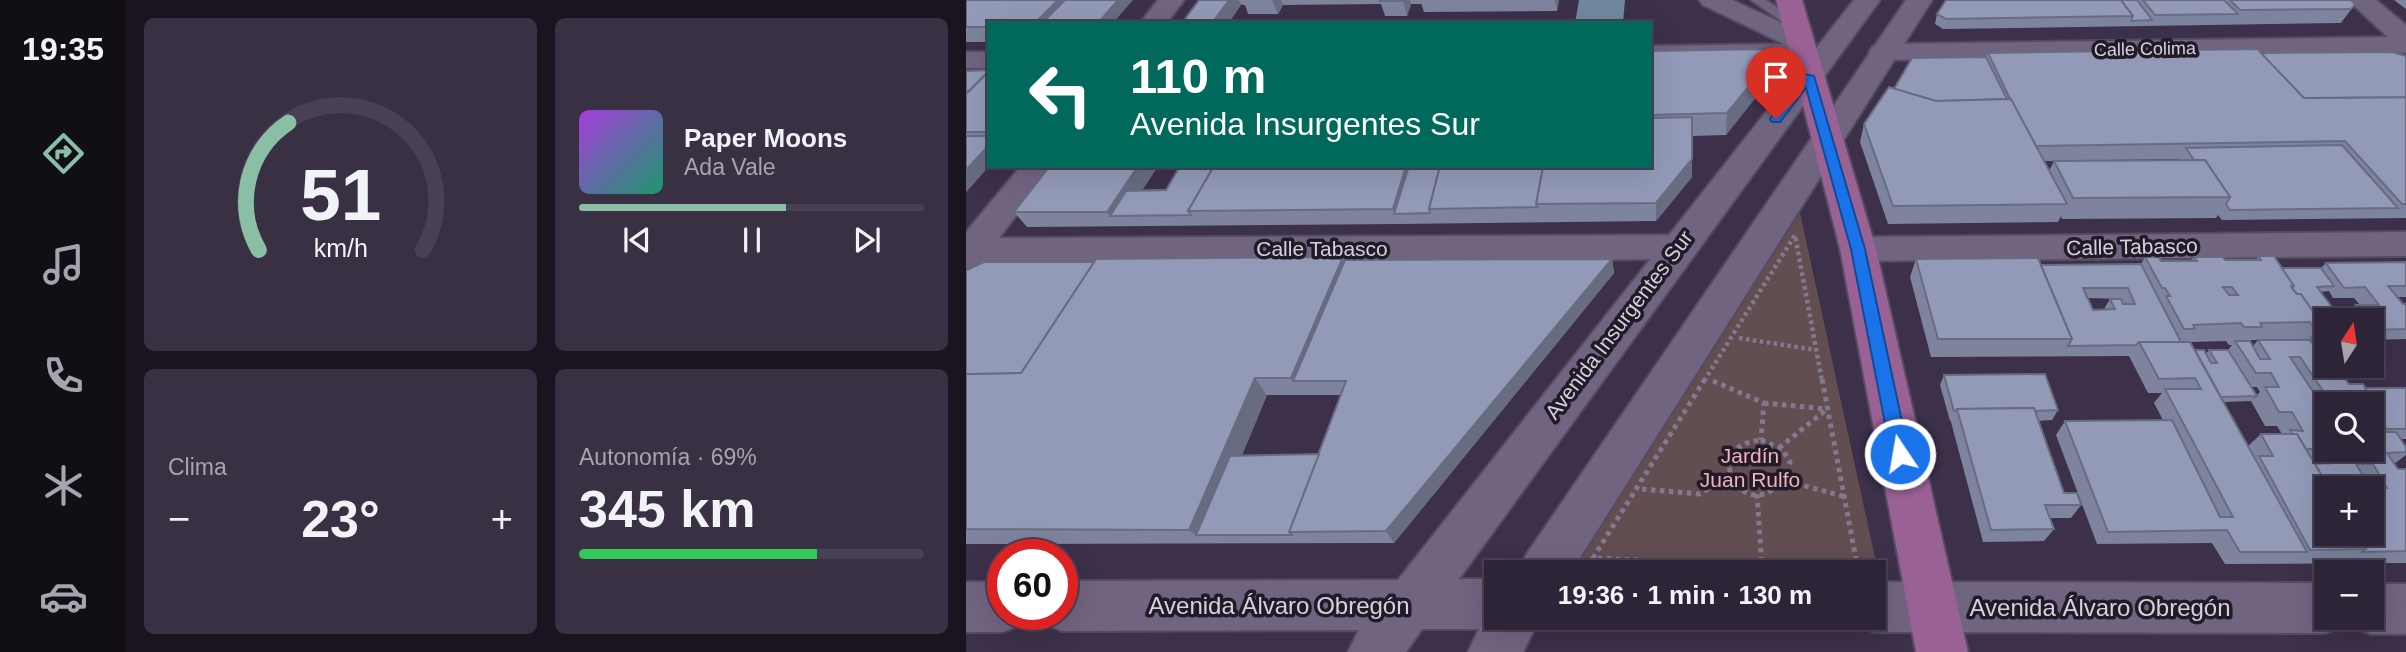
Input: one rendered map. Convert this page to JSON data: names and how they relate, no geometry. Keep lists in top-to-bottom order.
{
  "streets": {
    "main road": [
      "Calle Colima",
      "Calle Tabasco",
      "Avenida Insurgentes Sur",
      "Avenida Álvaro Obregón"
    ]
  },
  "crossings": [
    ["Calle Tabasco", "Avenida Insurgentes Sur"],
    ["Avenida Insurgentes Sur", "Avenida Álvaro Obregón"]
  ],
  "parks": ["Jardín Juan Rulfo"],
  "north": "top",
  "page": {
    "tabs": "19:35",
    "turn": ["110 m", "Avenida Insurgentes Sur"],
    "song": ["Paper Moons", "Ada Vale"],
    "map_buttons": ["+", "−"],
    "tile": [
      "Clima",
      ["Autonomía · 69%", "345 km"]
    ],
    "heat": ["−", "23°", "+"],
    "limit": "60",
    "trip": "19:36 · 1 min · 130 m",
    "gauge": ["51", "km/h"]
  }
}
